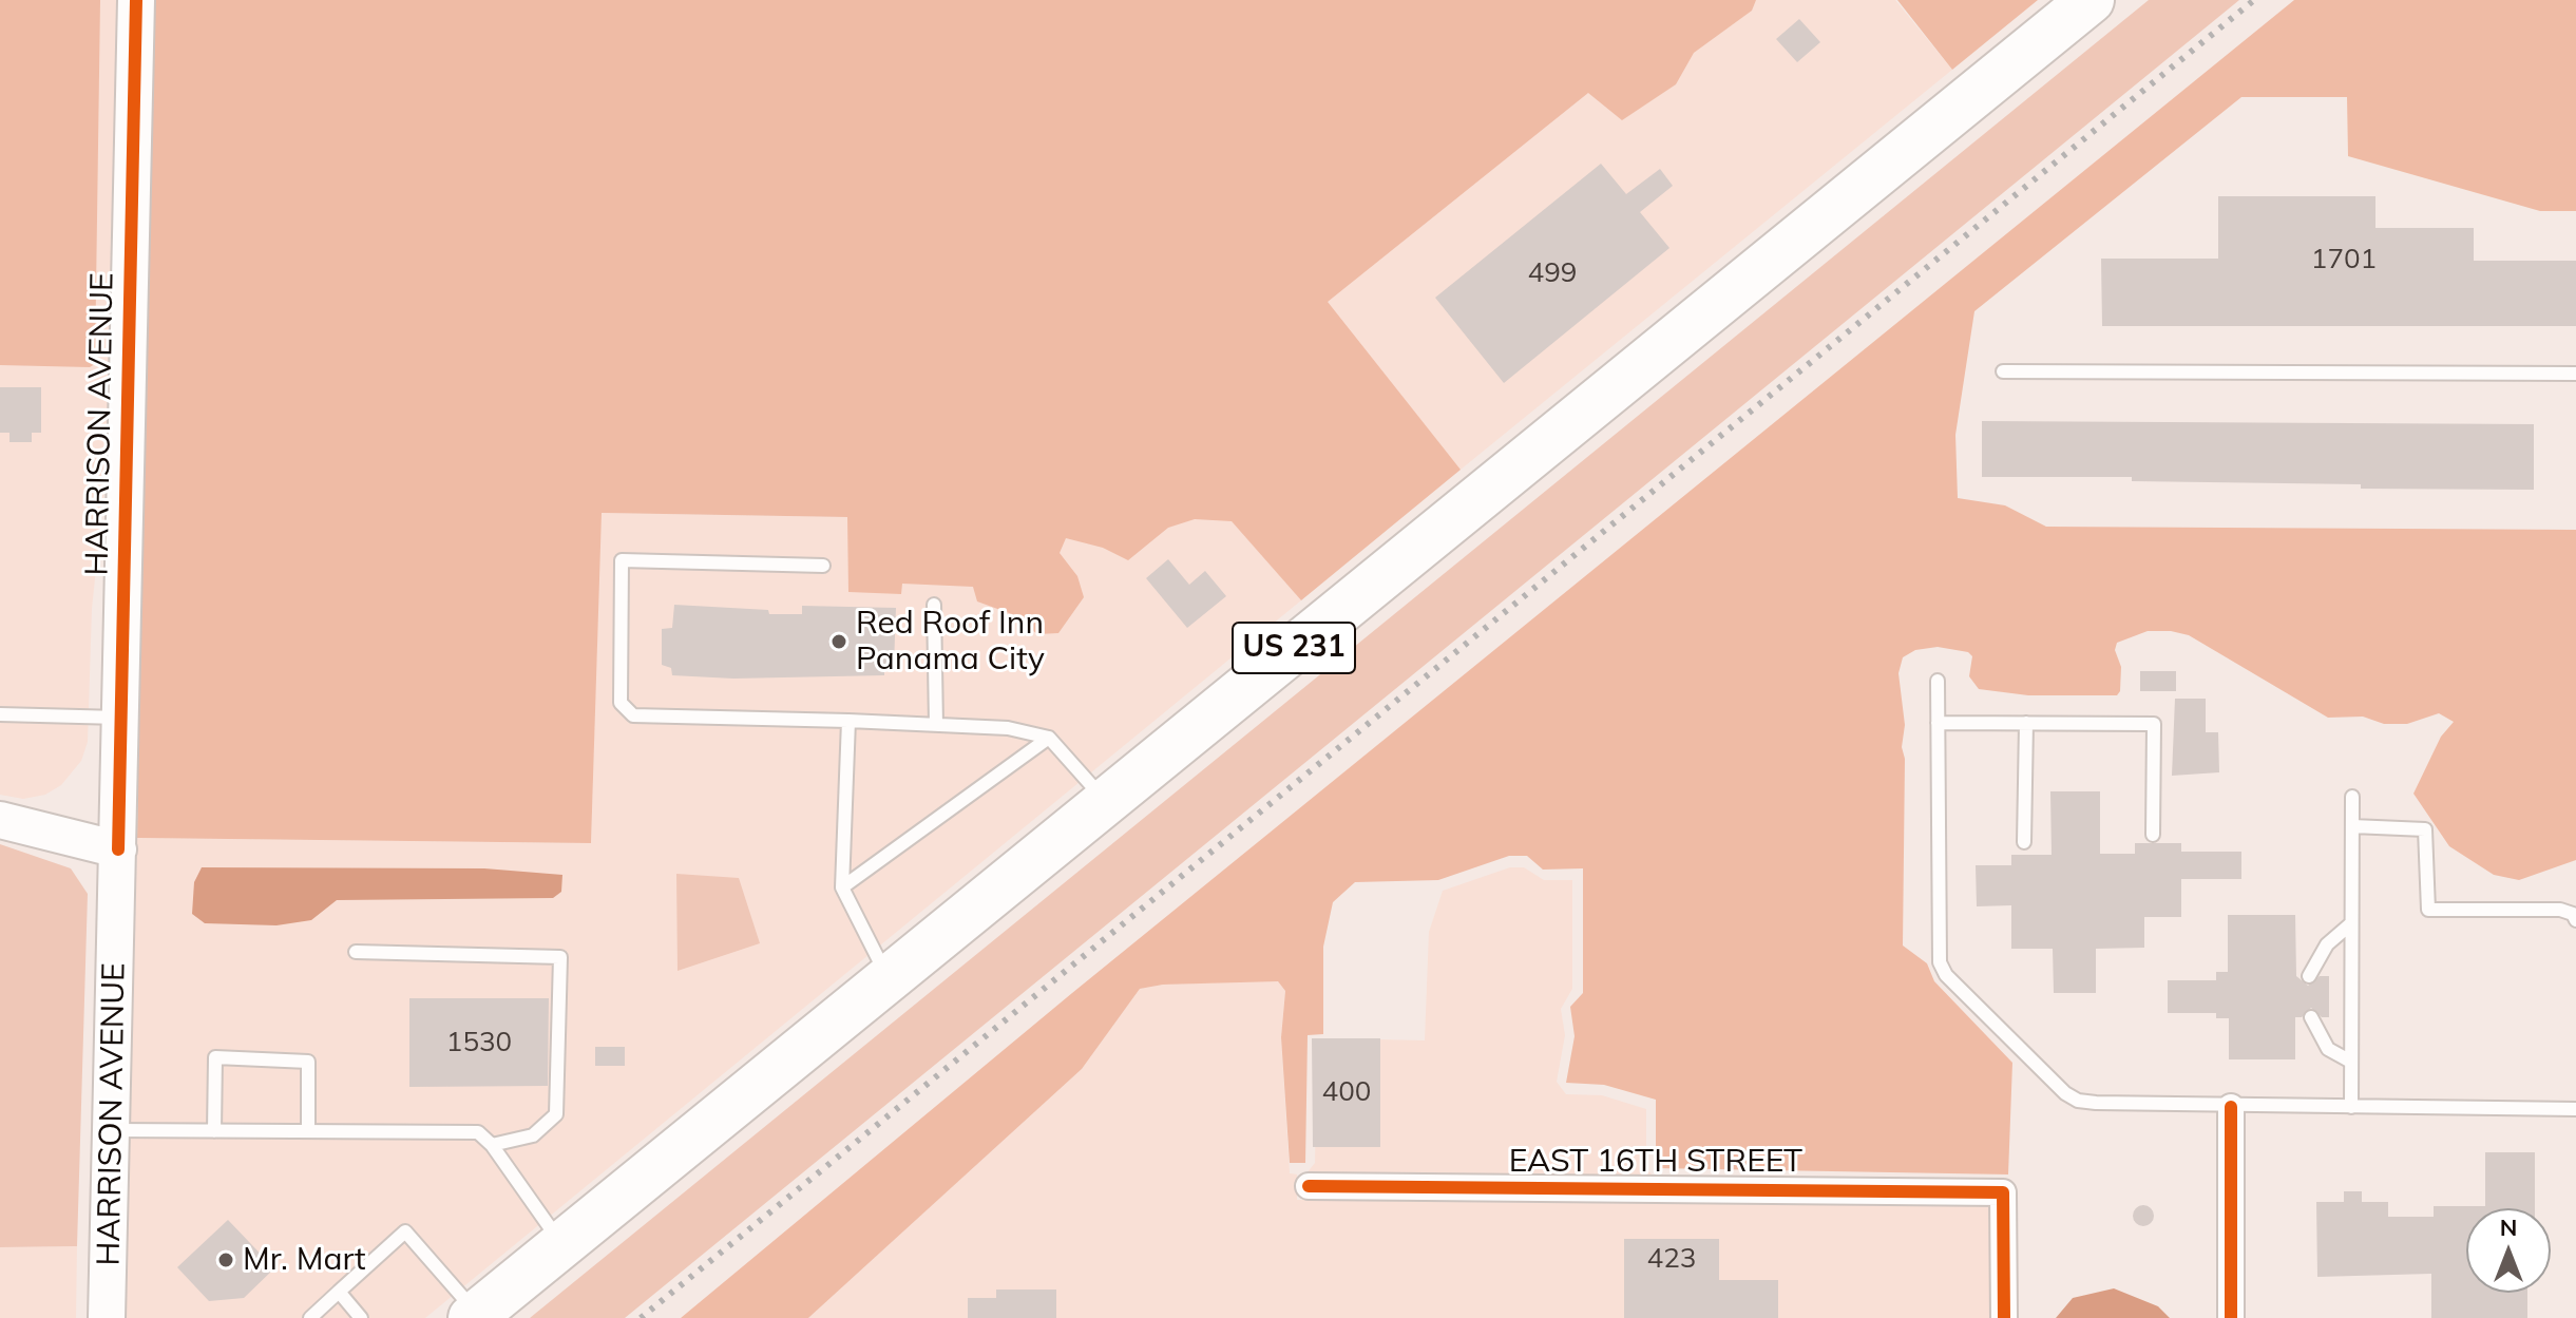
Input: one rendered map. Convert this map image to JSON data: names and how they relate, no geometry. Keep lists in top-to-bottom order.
{
  "streets": {
    "highway": ["US 231"],
    "street": ["HARRISON AVENUE", "EAST 16TH STREET"]
  },
  "places": ["Red Roof Inn Panama City", "Mr. Mart"],
  "house_numbers": [
    "1701",
    "499",
    "1530",
    "400",
    "423"
  ],
  "north": "top"
}
